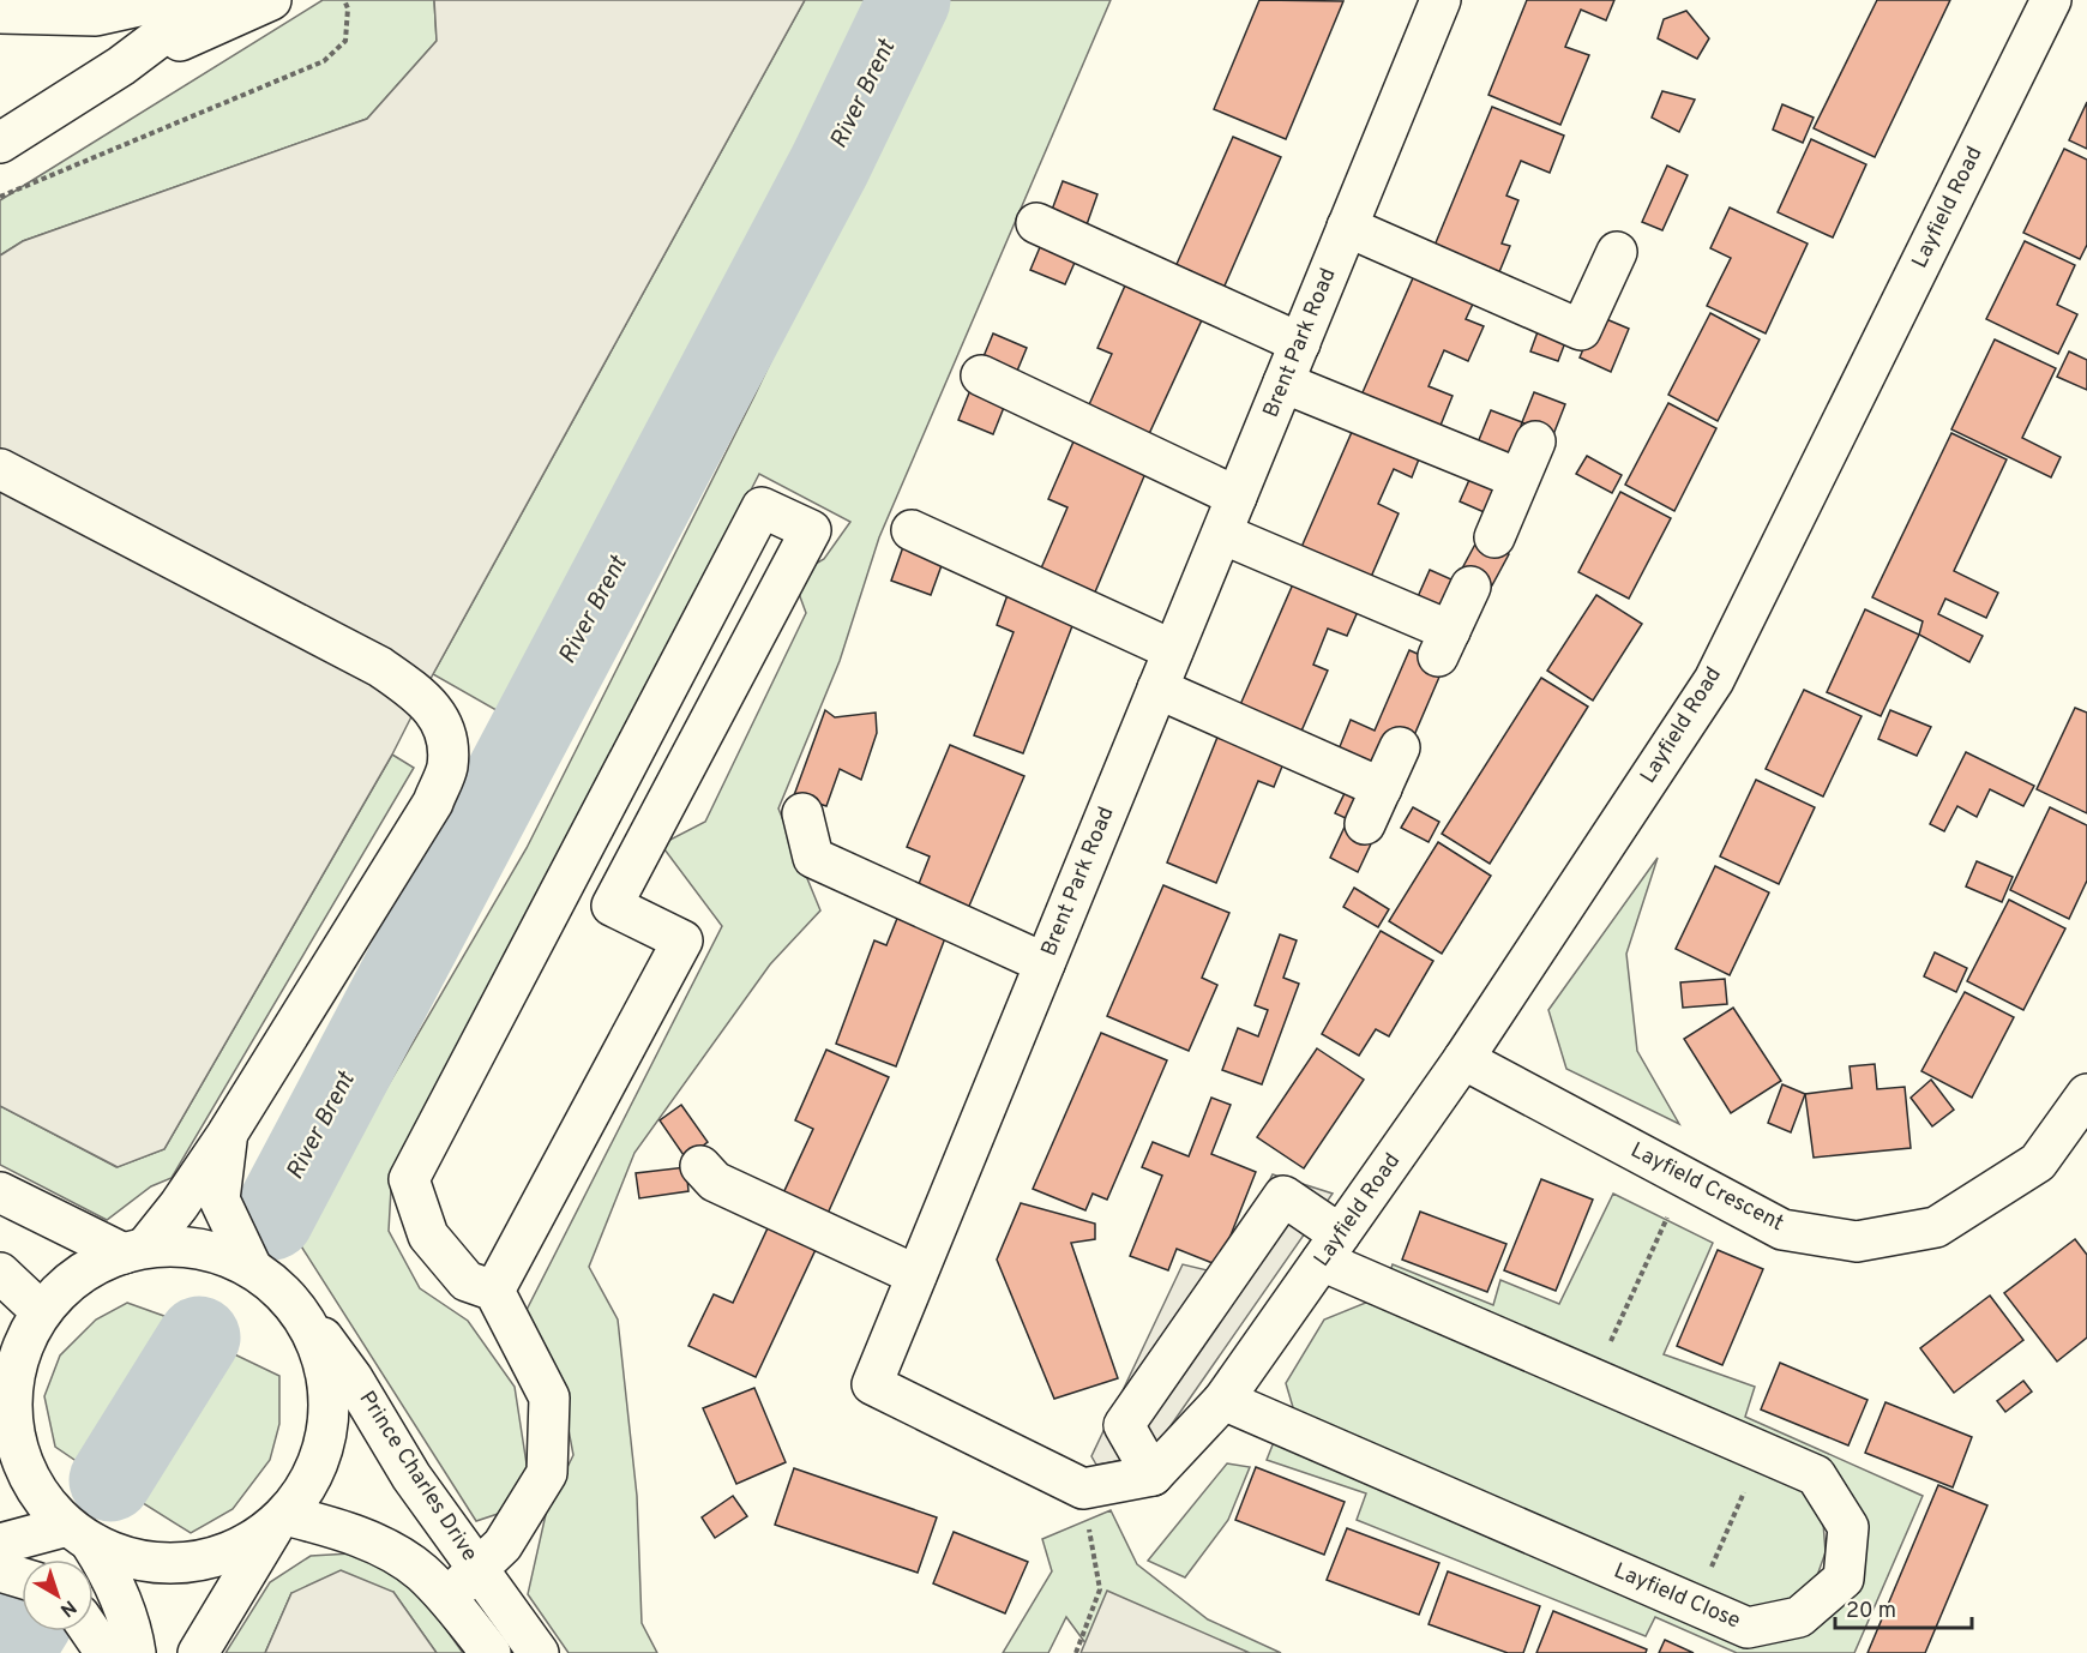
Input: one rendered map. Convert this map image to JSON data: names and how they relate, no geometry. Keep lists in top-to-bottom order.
{
  "streets": {
    "main road": [
      "Layfield Road",
      "Brent Park Road",
      "Layfield Crescent",
      "Prince Charles Drive",
      "Layfield Close"
    ]
  },
  "crossings": [
    ["Layfield Road", "Layfield Crescent"],
    ["Layfield Road", "Layfield Close"]
  ],
  "water": ["River Brent"],
  "scale_bar": "20 m",
  "north": "bottom right"
}
